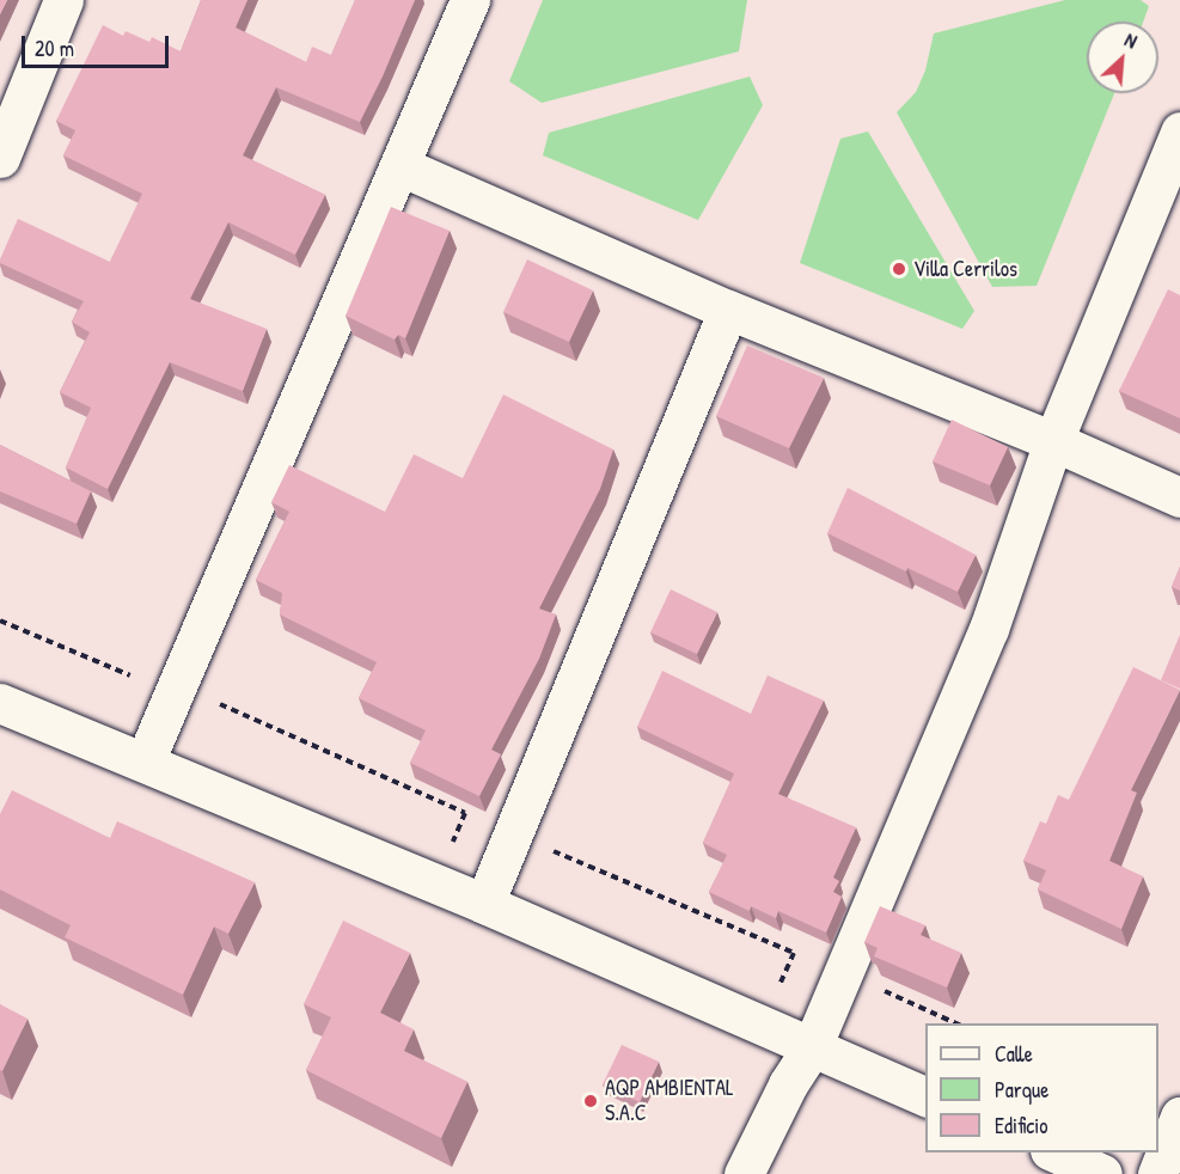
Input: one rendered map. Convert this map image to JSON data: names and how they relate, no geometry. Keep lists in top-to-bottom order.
{
  "places": ["Villa Cerrilos", "AQP AMBIENTAL S.A.C"],
  "legend": ["Calle", "Parque", "Edificio"],
  "scale_bar": "20 m",
  "north": "top right"
}
